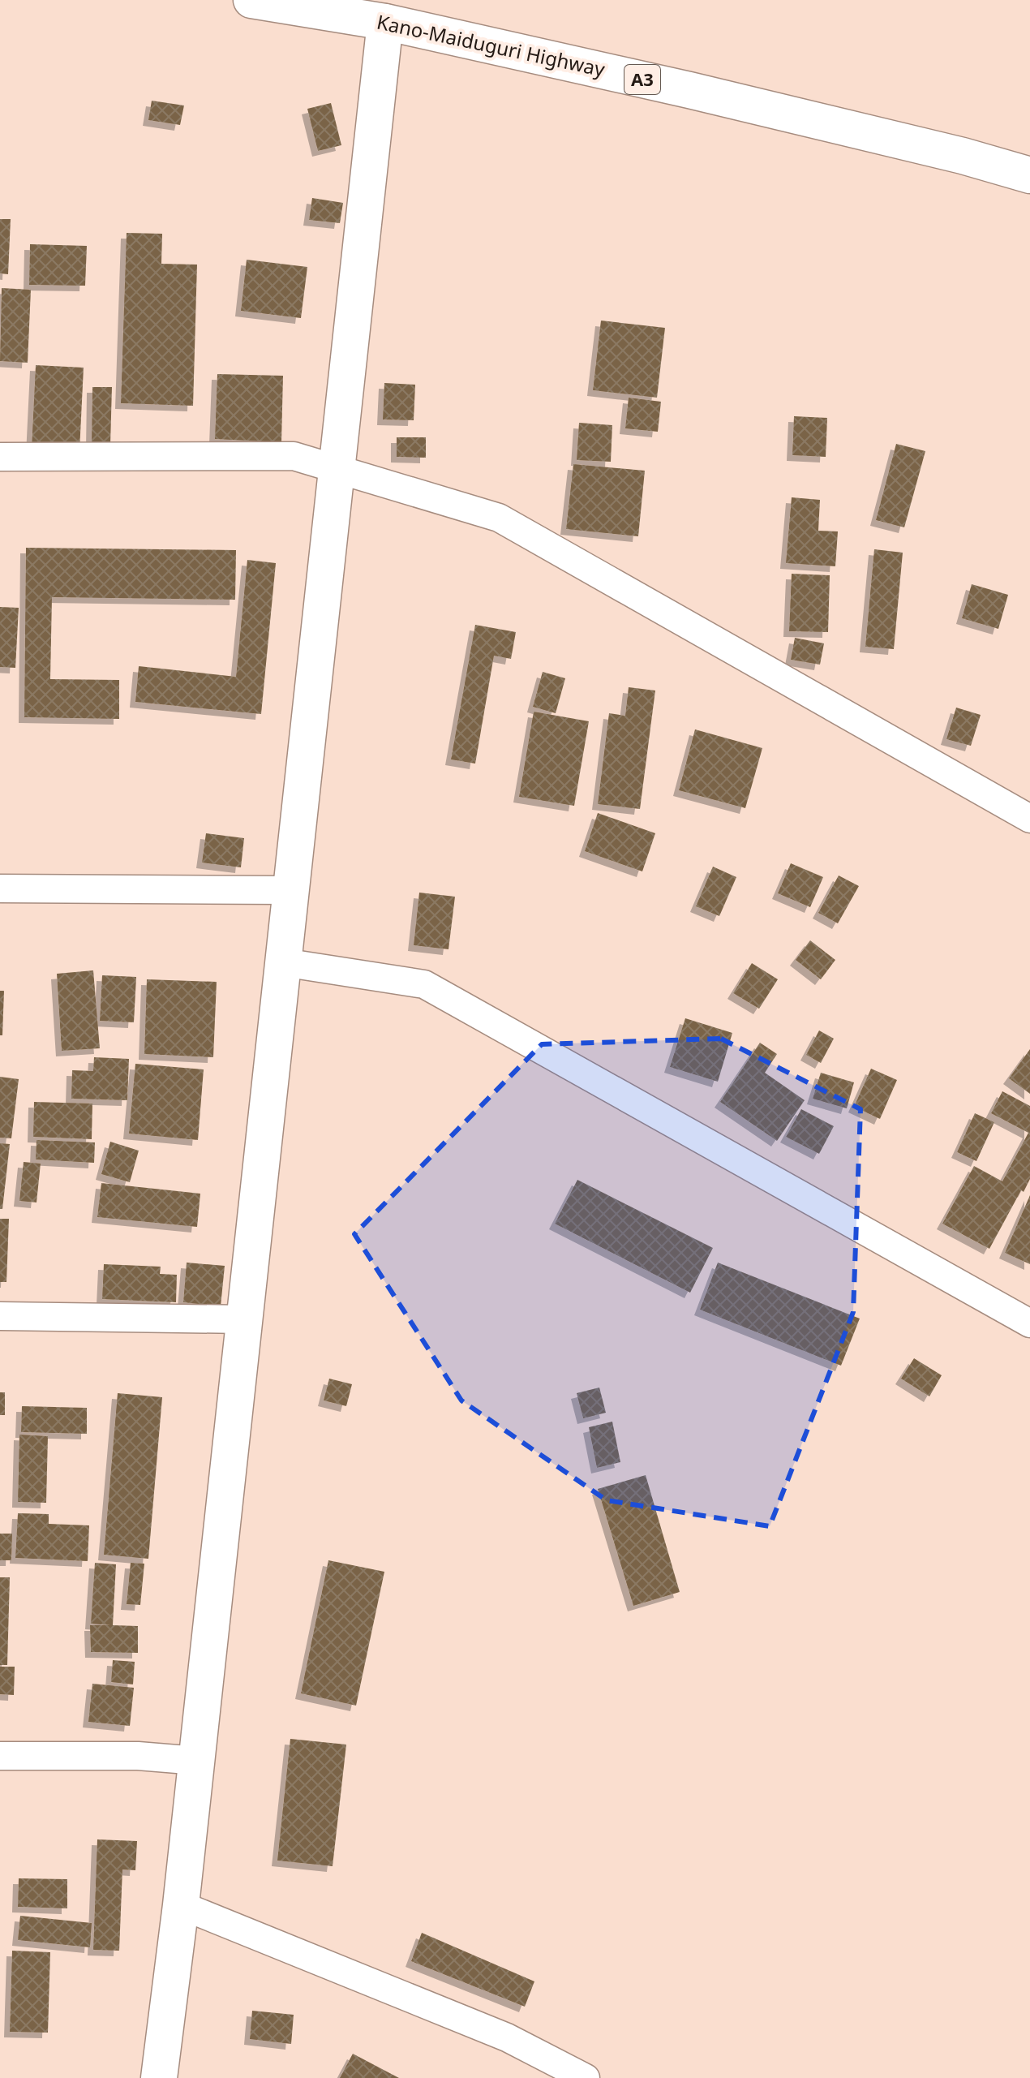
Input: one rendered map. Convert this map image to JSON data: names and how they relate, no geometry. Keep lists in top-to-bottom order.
{
  "streets": {
    "main road": ["Kano-Maiduguri Highway", "A3"]
  }
}
